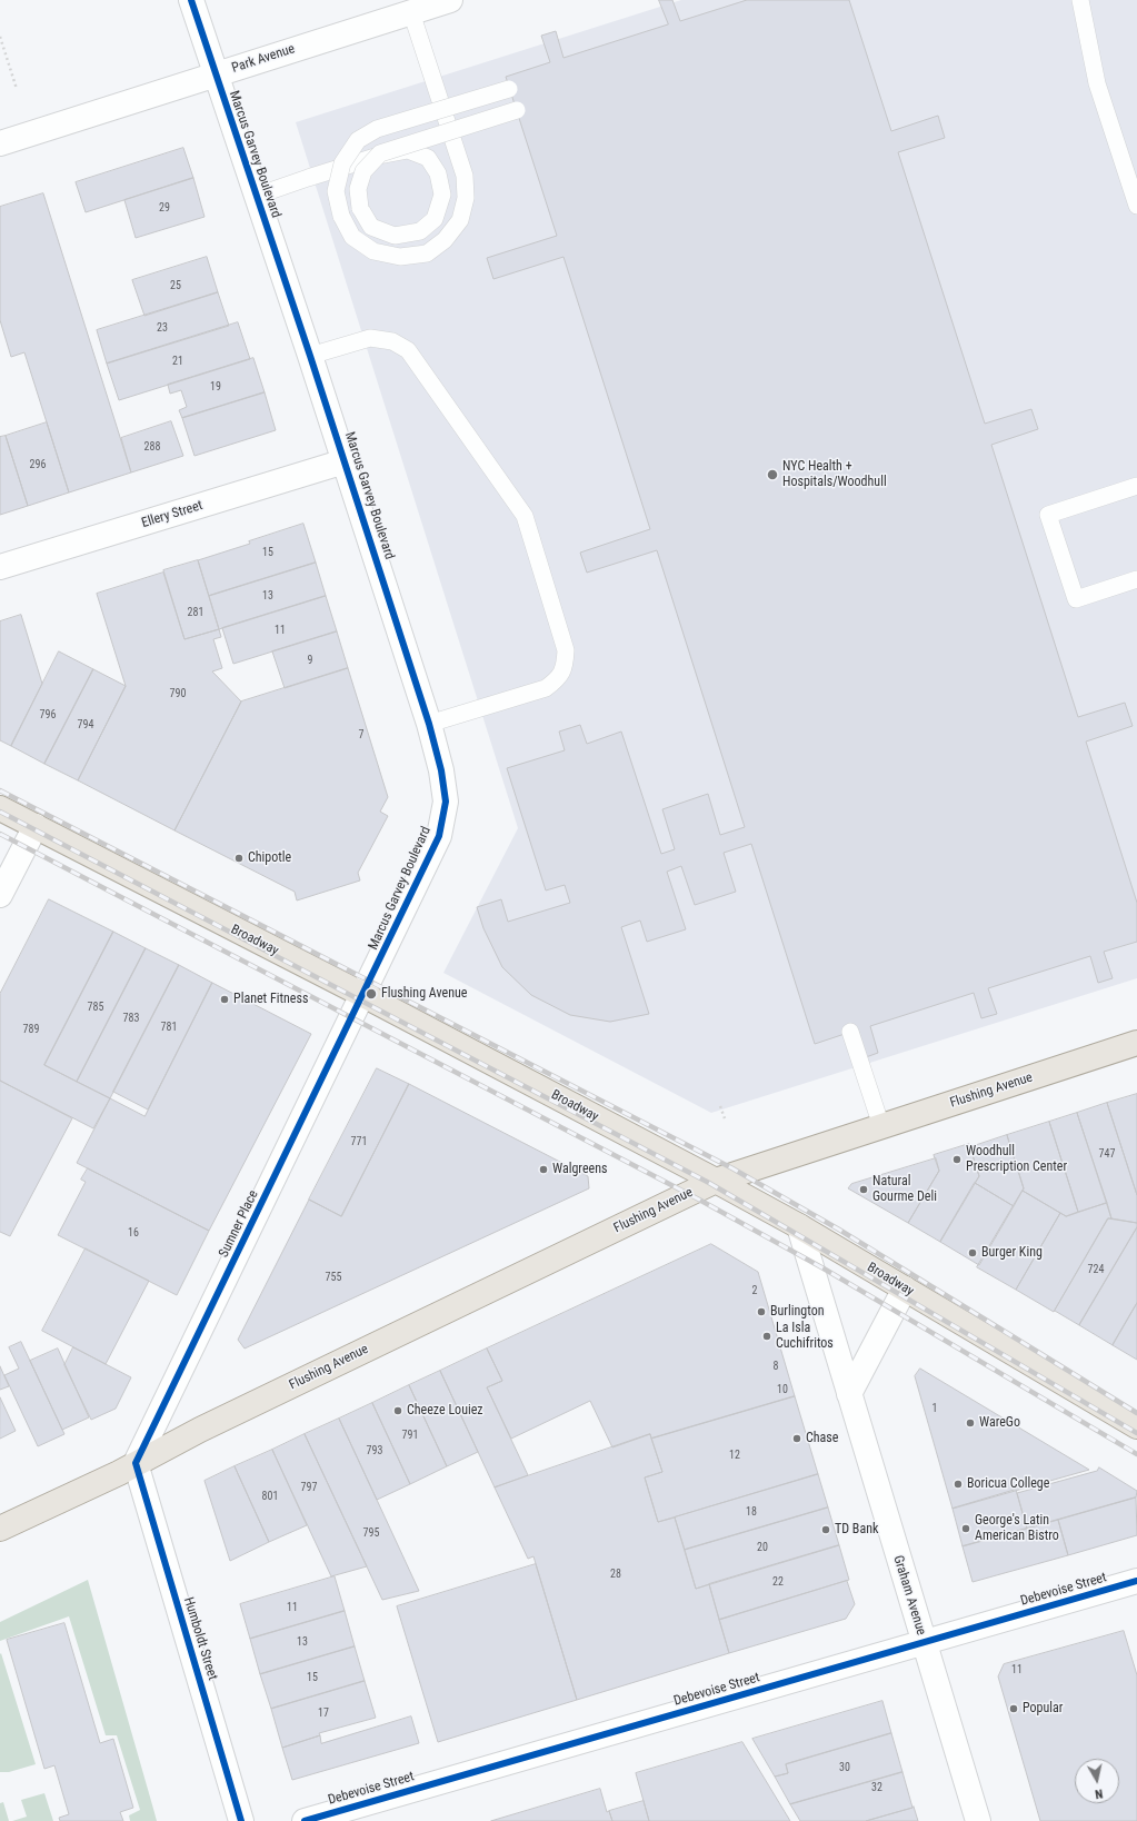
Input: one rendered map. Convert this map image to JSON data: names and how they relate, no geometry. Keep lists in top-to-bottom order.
{
  "streets": {
    "main road": ["Broadway", "Flushing Avenue"],
    "street": [
      "Park Avenue",
      "Marcus Garvey Boulevard",
      "Ellery Street",
      "Sumner Place",
      "Debevoise Street",
      "Graham Avenue",
      "Humboldt Street"
    ]
  },
  "crossings": [
    ["Park Avenue", "Marcus Garvey Boulevard"],
    ["Marcus Garvey Boulevard", "Ellery Street"],
    ["Marcus Garvey Boulevard", "Broadway"],
    ["Marcus Garvey Boulevard", "Sumner Place"],
    ["Broadway", "Flushing Avenue"],
    ["Broadway", "Sumner Place"],
    ["Broadway", "Graham Avenue"],
    ["Flushing Avenue", "Sumner Place"],
    ["Flushing Avenue", "Humboldt Street"],
    ["Sumner Place", "Humboldt Street"],
    ["Debevoise Street", "Graham Avenue"]
  ],
  "places": [
    "NYC Health + Hospitals/Woodhull",
    "Chipotle",
    "Flushing Avenue",
    "Planet Fitness",
    "Woodhull Prescription Center",
    "Walgreens",
    "Natural Gourme Deli",
    "Burger King",
    "Burlington",
    "La Isla Cuchifritos",
    "Cheeze Louiez",
    "WareGo",
    "Chase",
    "Boricua College",
    "George's Latin American Bistro",
    "TD Bank",
    "Popular"
  ],
  "house_numbers": [
    "29",
    "25",
    "23",
    "21",
    "19",
    "288",
    "296",
    "15",
    "13",
    "281",
    "11",
    "9",
    "790",
    "796",
    "794",
    "7",
    "785",
    "783",
    "781",
    "789",
    "771",
    "747",
    "16",
    "724",
    "755",
    "2",
    "8",
    "10",
    "1",
    "791",
    "793",
    "12",
    "797",
    "801",
    "18",
    "795",
    "20",
    "28",
    "22",
    "11",
    "13",
    "11",
    "15",
    "17",
    "30",
    "32"
  ],
  "north": "bottom"
}
